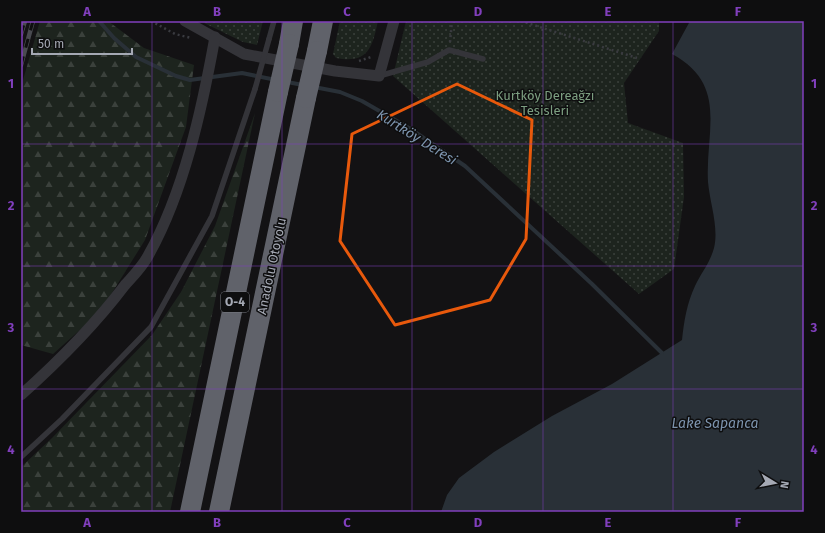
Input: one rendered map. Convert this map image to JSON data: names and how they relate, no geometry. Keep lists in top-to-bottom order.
{
  "streets": {
    "highway": ["Anadolu Otoyolu", "O-4"]
  },
  "water": ["Kurtköy Deresi", "Lake Sapanca"],
  "parks": ["Kurtköy Dereağzı Tesisleri"],
  "scale_bar": "50 m",
  "north": "right",
  "grid": {
    "columns": [
      "A",
      "B",
      "C",
      "D",
      "E",
      "F"
    ],
    "rows": [
      "1",
      "2",
      "3",
      "4"
    ]
  }
}
